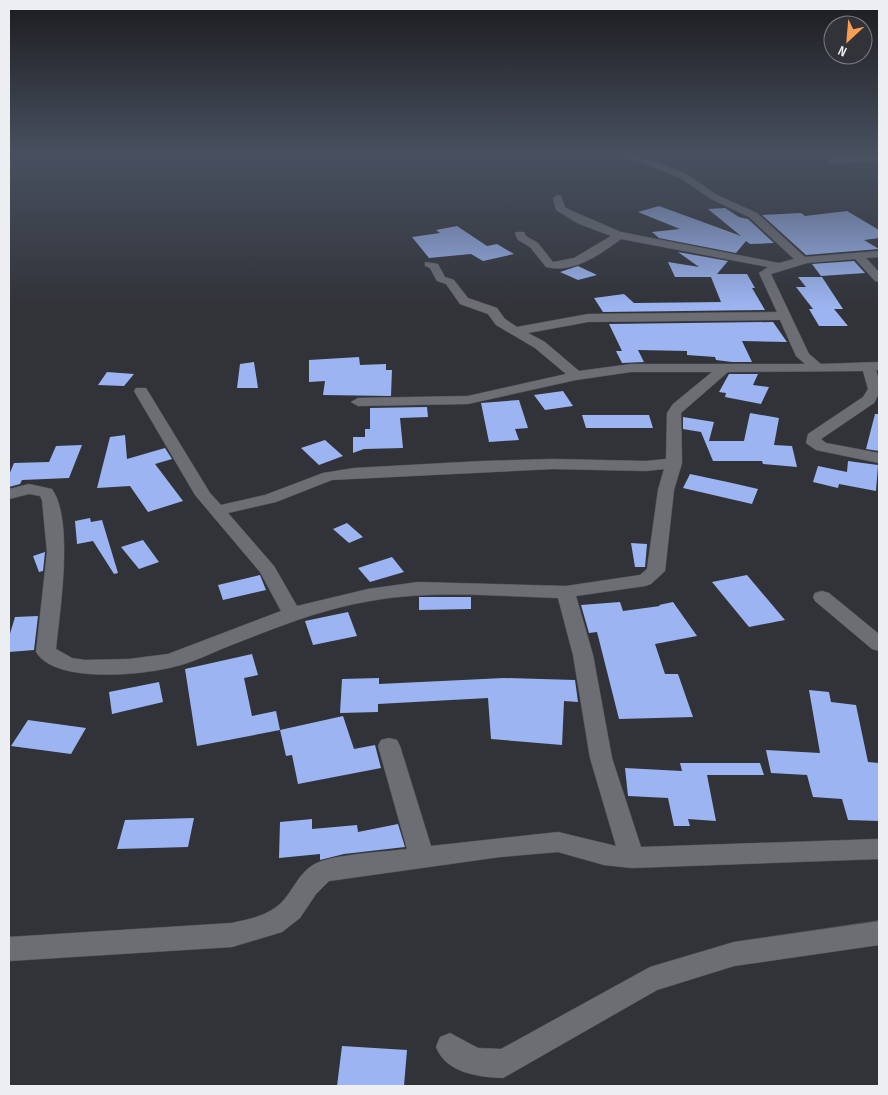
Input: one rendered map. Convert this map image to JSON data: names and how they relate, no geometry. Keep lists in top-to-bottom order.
{
  "north": "bottom left"
}
